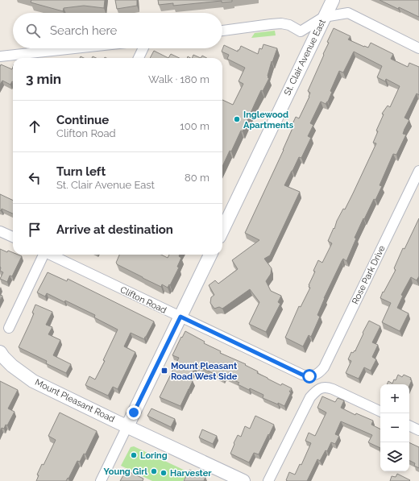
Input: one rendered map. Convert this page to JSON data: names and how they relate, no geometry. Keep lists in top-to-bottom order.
{
  "streets": {
    "main road": ["St. Clair Avenue East", "Mount Pleasant Road"],
    "street": ["Rose Park Drive", "Clifton Road"]
  },
  "crossings": [
    ["Rose Park Drive", "Clifton Road"]
  ],
  "places": {
    "other": [
      "Inglewood Apartments",
      "Loring",
      "Young Girl",
      "Harvester"
    ],
    "transit": ["Mount Pleasant Road West Side"]
  },
  "page": {
    "search": "Search here",
    "heading": ["3 min", "Walk · 180 m"],
    "list": [
      ["Continue", "Clifton Road", "100 m"],
      ["Turn left", "St. Clair Avenue East", "80 m"],
      "Arrive at destination"
    ],
    "map_buttons": ["+", "−"]
  }
}
